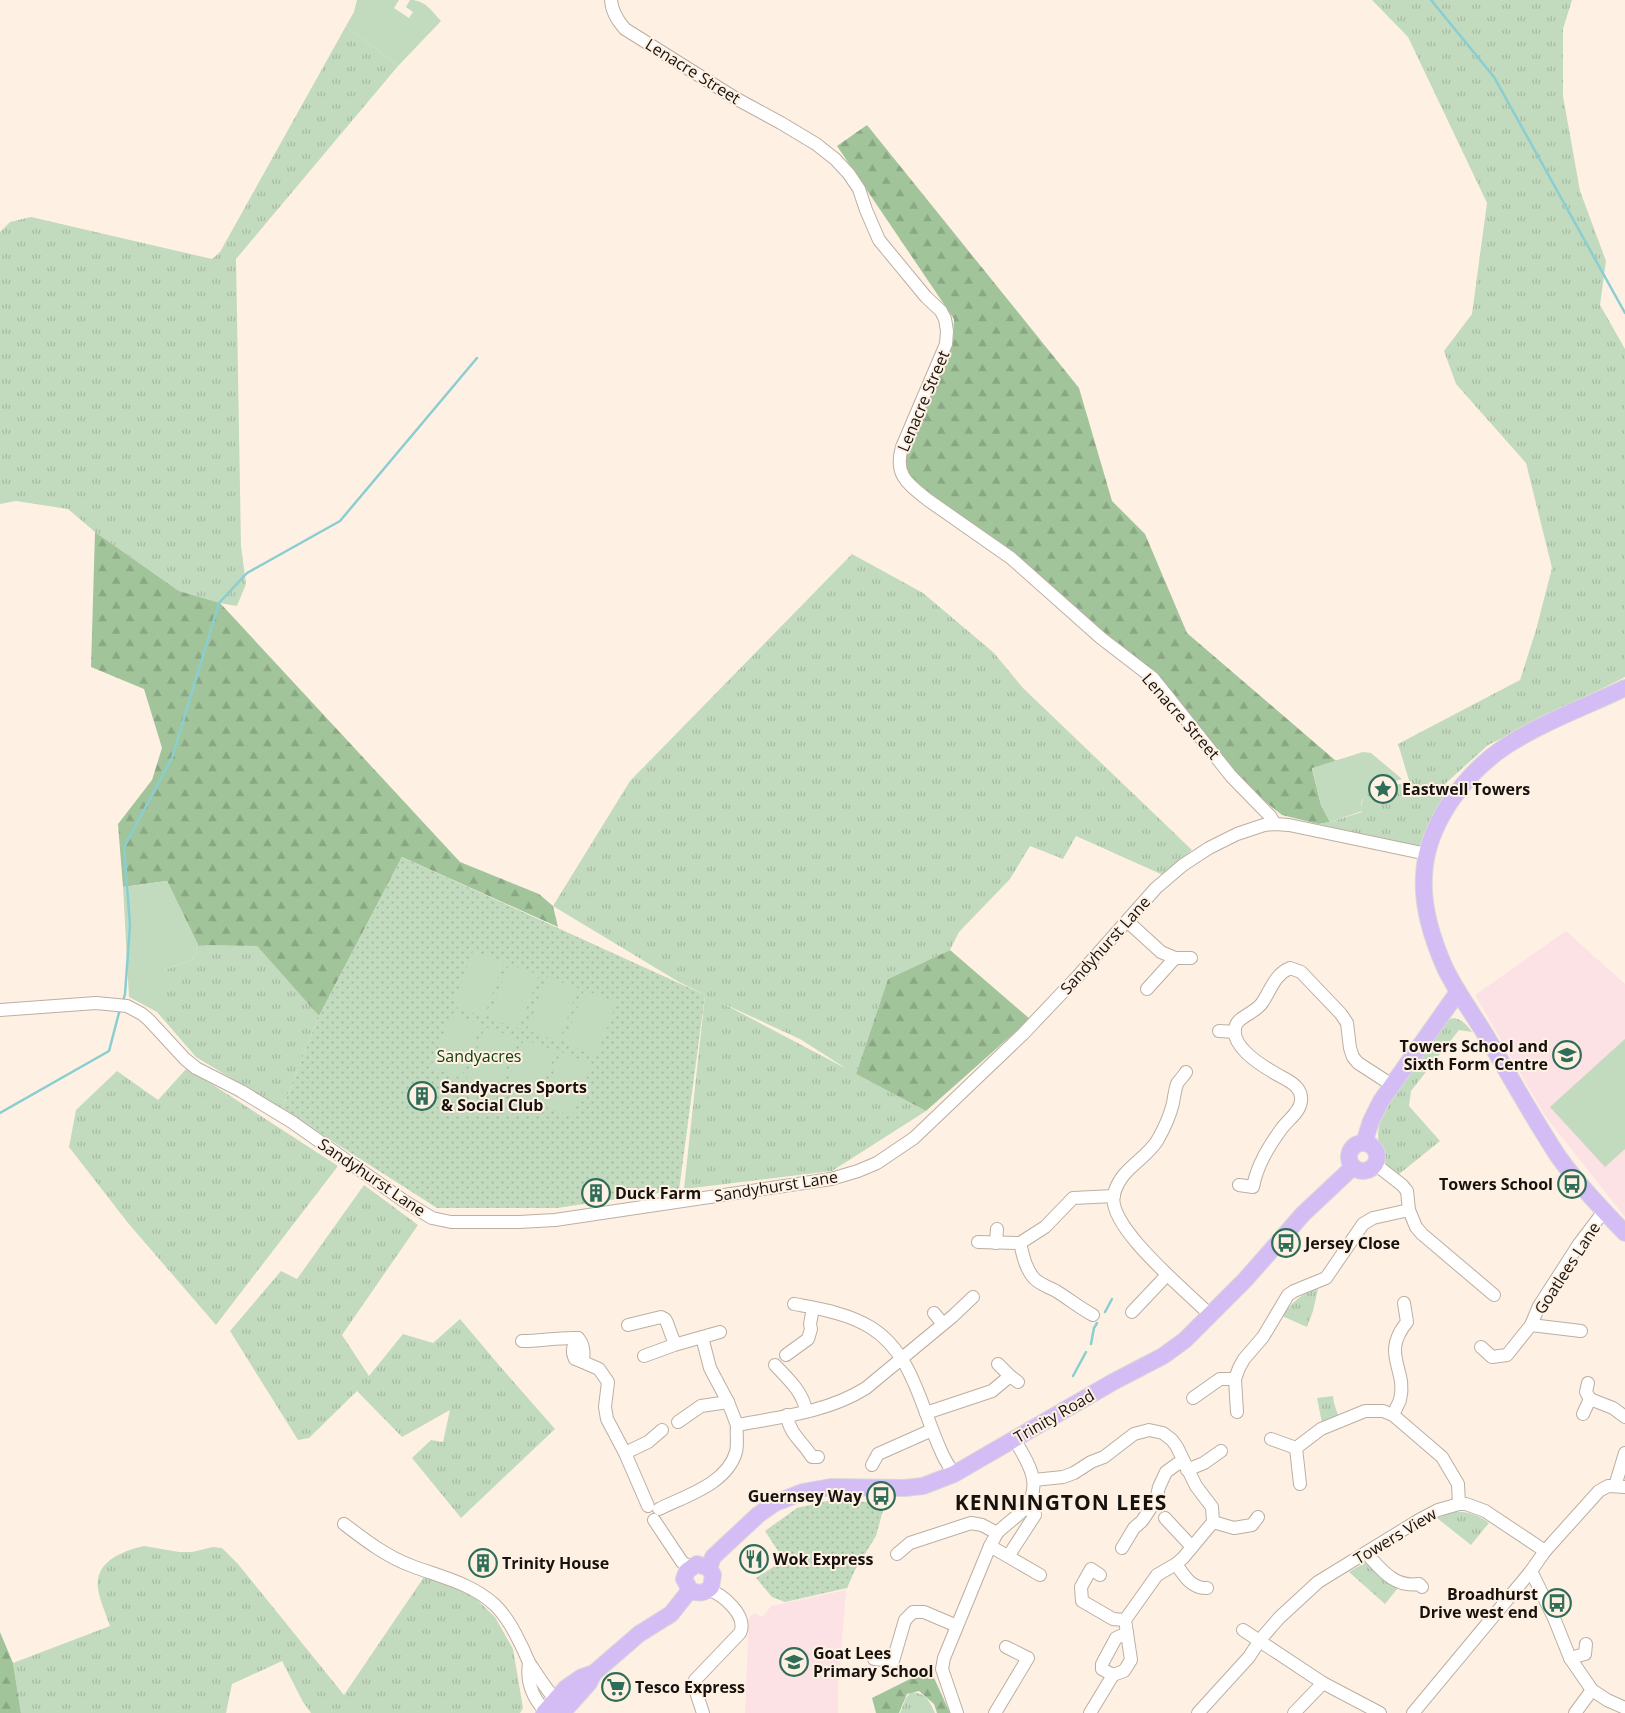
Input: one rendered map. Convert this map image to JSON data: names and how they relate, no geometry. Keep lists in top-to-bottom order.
{
  "streets": {
    "main road": ["Trinity Road"],
    "street": [
      "Lenacre Street",
      "Sandyhurst Lane",
      "Goatlees Lane",
      "Towers View"
    ]
  },
  "crossings": [
    ["Lenacre Street", "Sandyhurst Lane"]
  ],
  "districts": ["KENNINGTON LEES"],
  "parks": ["Sandyacres"],
  "places": {
    "place": ["Eastwell Towers"],
    "school or university": ["Towers School and Sixth Form Centre", "Goat Lees Primary School"],
    "building": ["Sandyacres Sports & Social Club", "Duck Farm", "Trinity House"],
    "bus stop": [
      "Towers School",
      "Jersey Close",
      "Guernsey Way",
      "Broadhurst Drive west end"
    ],
    "restaurant": ["Wok Express"],
    "supermarket": ["Tesco Express"]
  }
}
